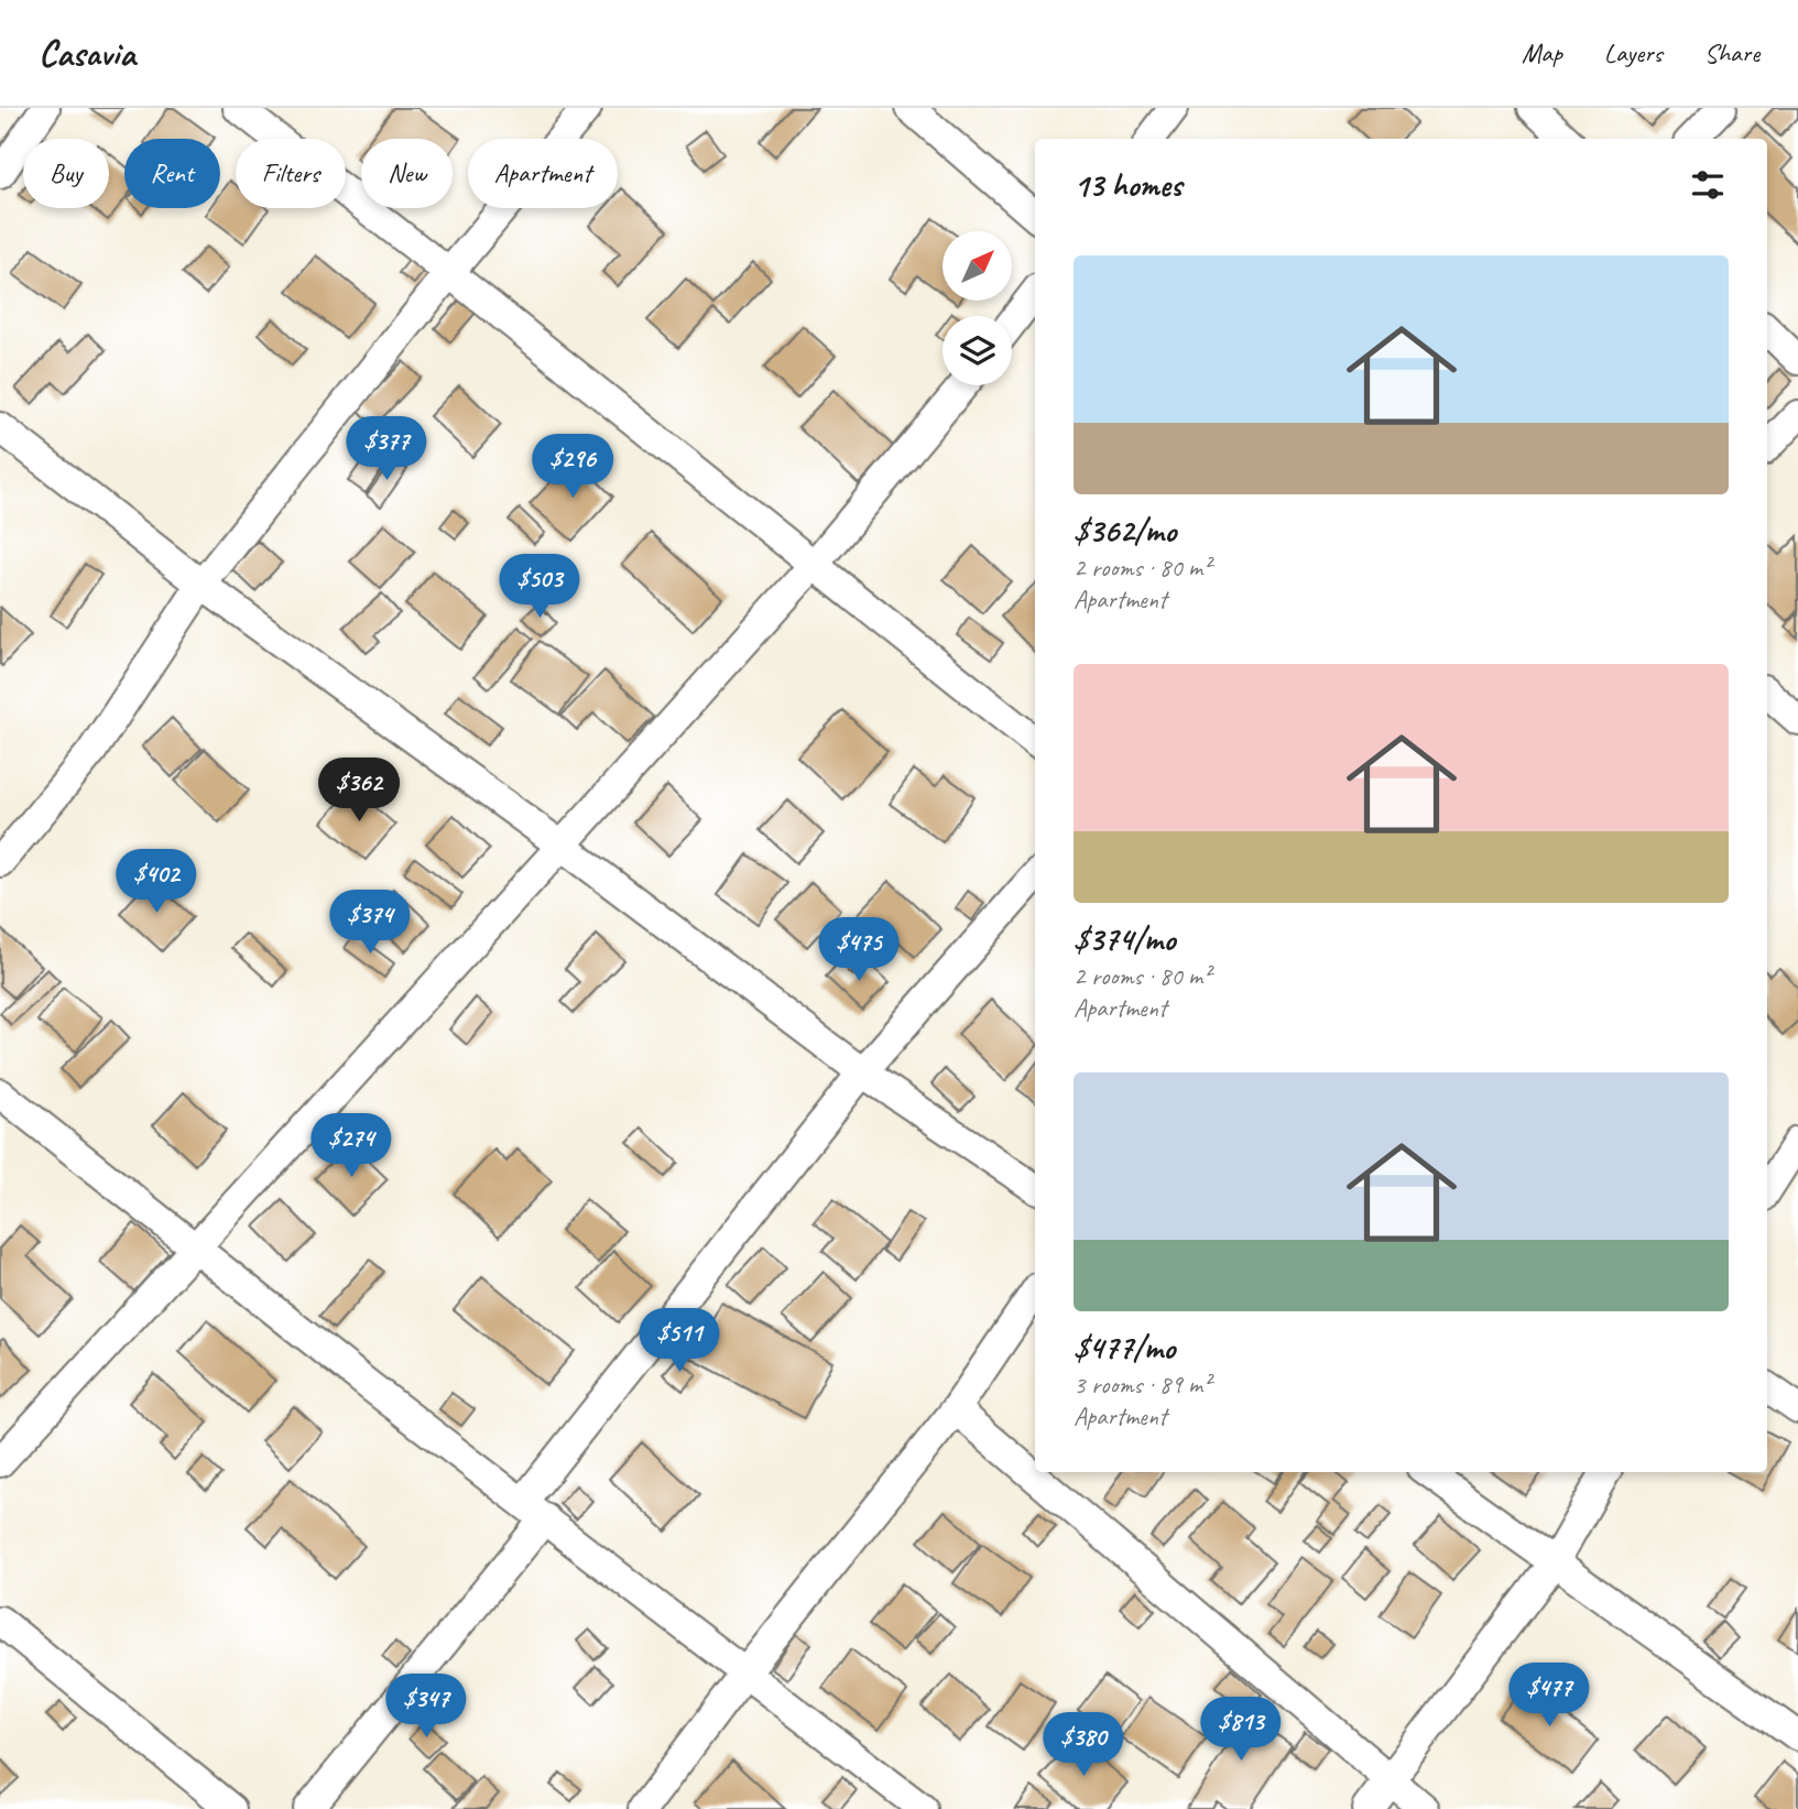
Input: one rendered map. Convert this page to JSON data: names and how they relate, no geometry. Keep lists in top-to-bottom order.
{
  "north": "top right",
  "page": {
    "header": "Casavia",
    "nav": ["Map", "Layers", "Share"],
    "chip": [
      "Buy",
      "Rent",
      "Filters",
      "New",
      "Apartment"
    ],
    "heading": "13 homes",
    "list": [
      {
        "name": "$362/mo",
        "note": "2 rooms · 80 m² · Apartment"
      },
      {
        "name": "$374/mo",
        "note": "2 rooms · 80 m² · Apartment"
      },
      {
        "name": "$477/mo",
        "note": "3 rooms · 89 m² · Apartment"
      }
    ],
    "price": [
      "$377",
      "$296",
      "$503",
      "$362",
      "$402",
      "$374",
      "$475",
      "$274",
      "$511",
      "$477",
      "$347",
      "$813",
      "$380"
    ]
  }
}
